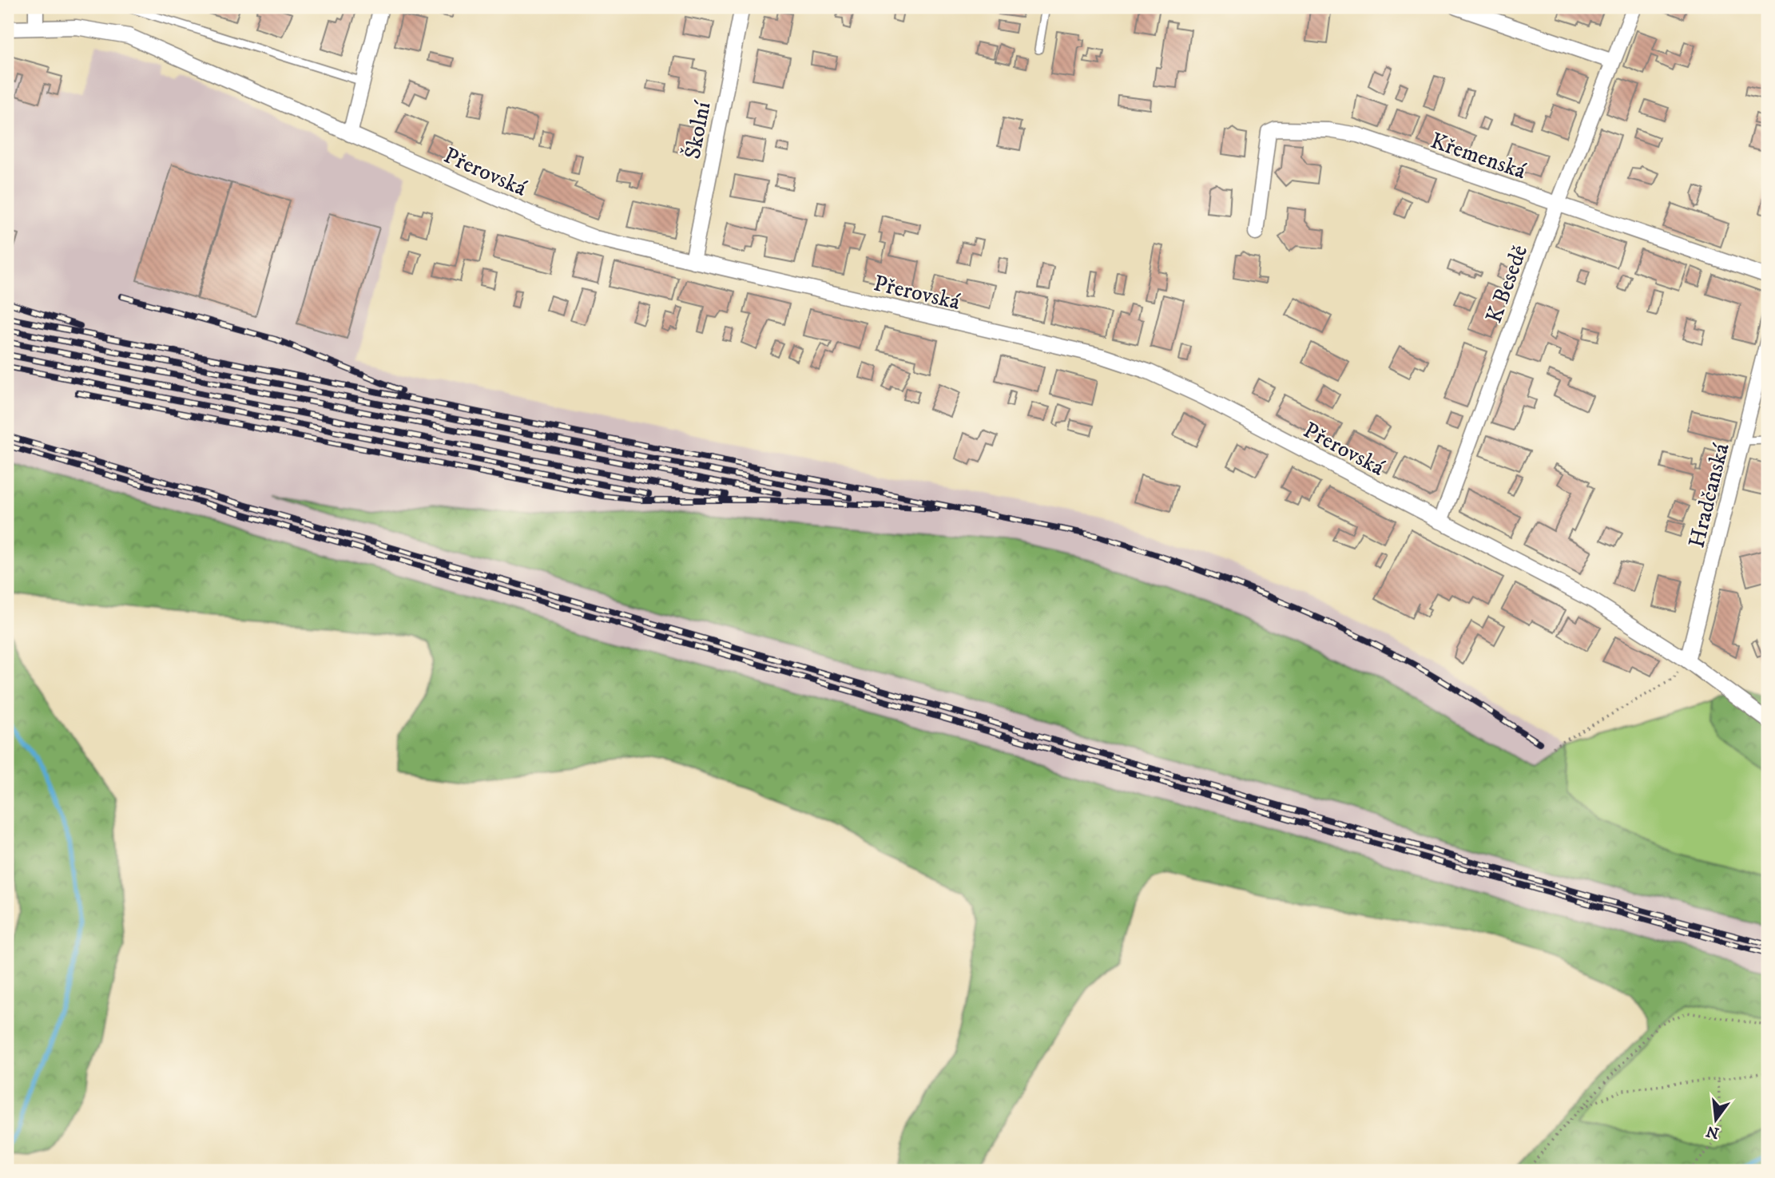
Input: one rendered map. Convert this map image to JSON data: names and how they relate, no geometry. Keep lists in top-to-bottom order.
{
  "streets": {
    "street": [
      "Školní",
      "Křemenská",
      "Přerovská",
      "K Besedě",
      "Hradčanská"
    ]
  },
  "crossings": [
    ["Školní", "Přerovská"],
    ["Křemenská", "K Besedě"],
    ["Přerovská", "K Besedě"],
    ["Přerovská", "Hradčanská"]
  ],
  "north": "bottom"
}
